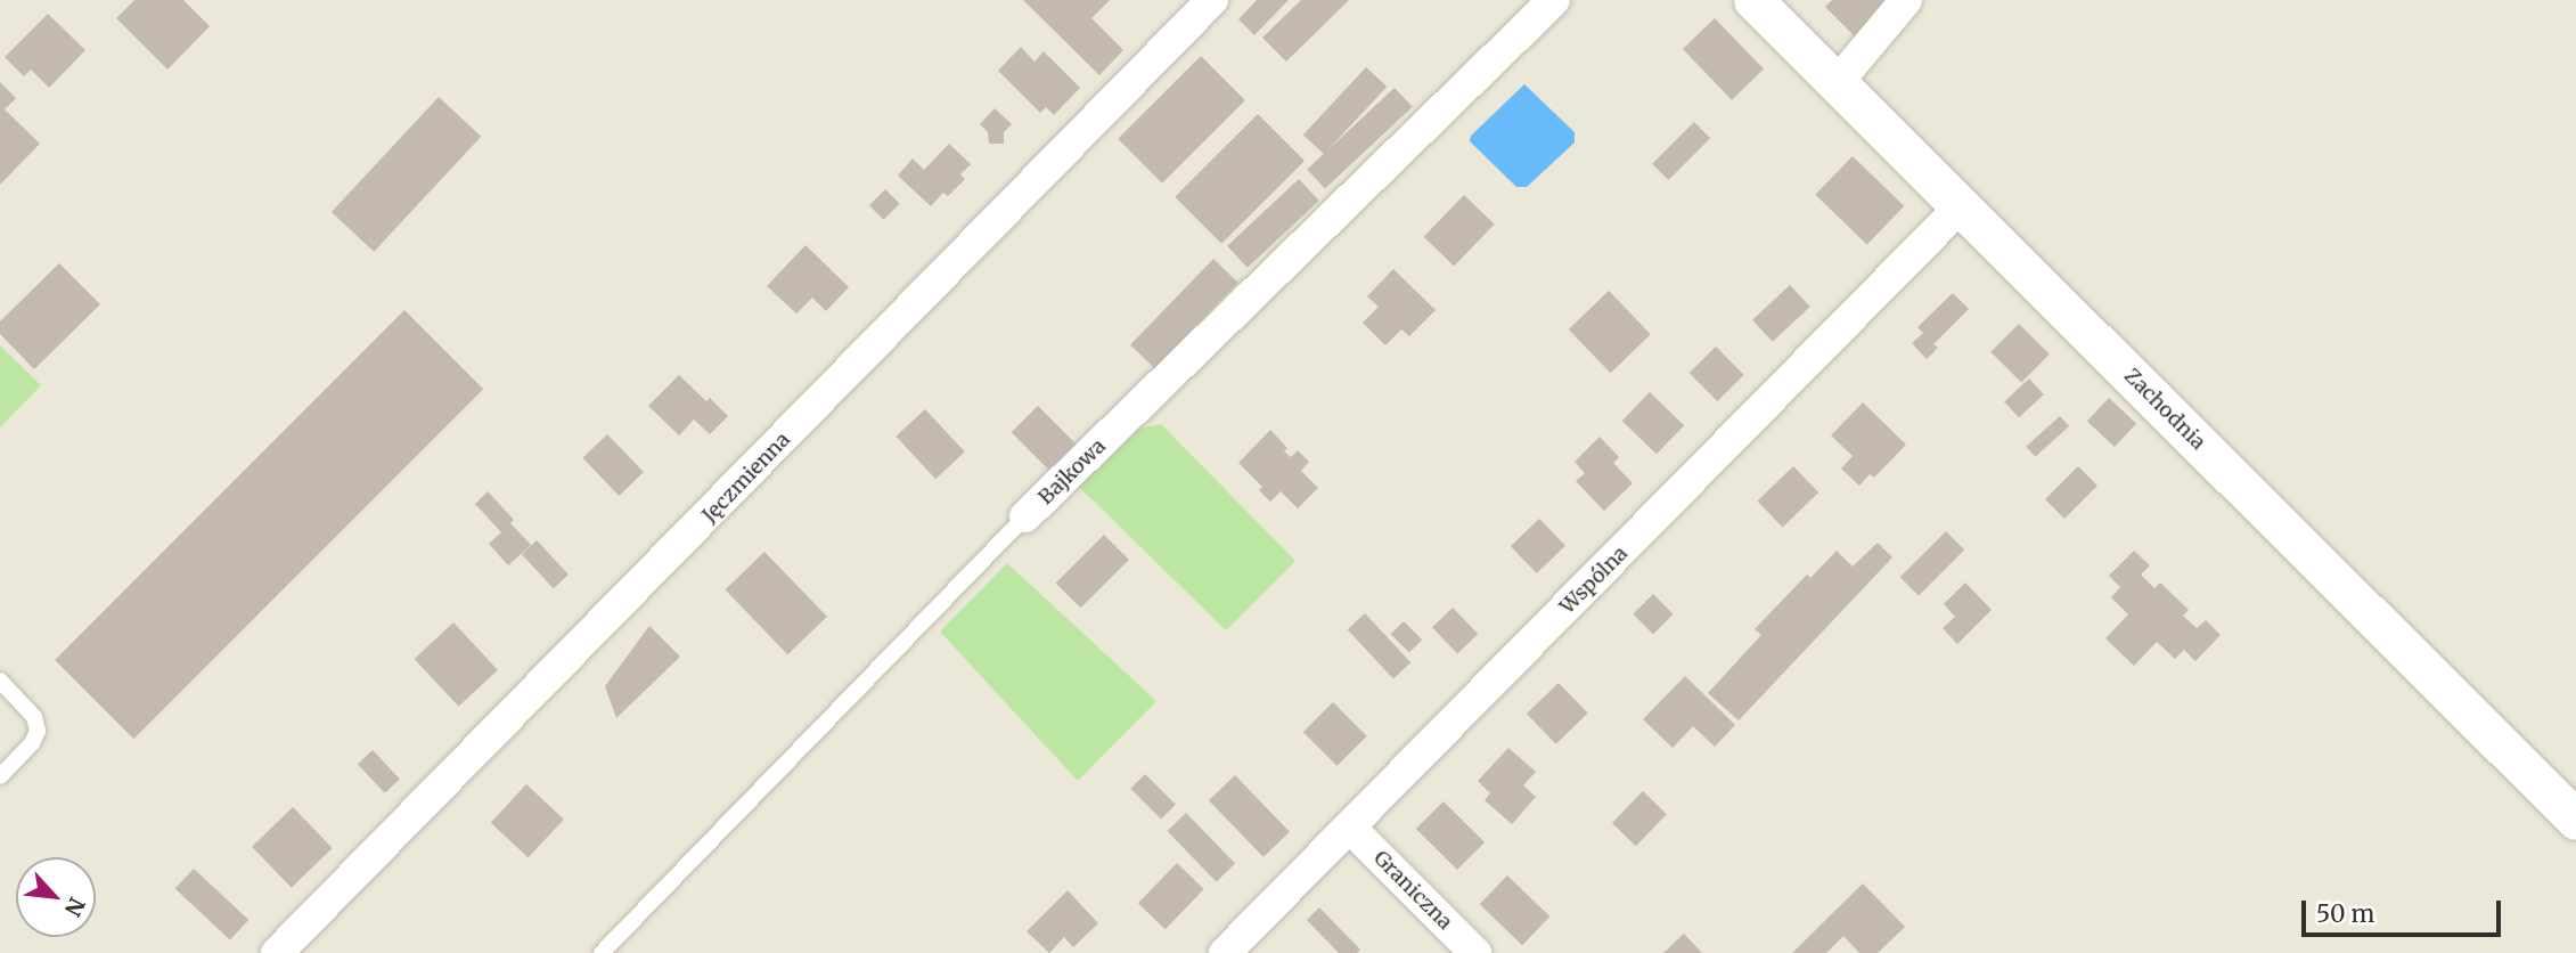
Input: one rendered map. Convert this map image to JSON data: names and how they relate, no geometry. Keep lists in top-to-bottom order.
{
  "streets": {
    "street": [
      "Zachodnia",
      "Bajkowa",
      "Jęczmienna",
      "Wspólna",
      "Graniczna"
    ]
  },
  "crossings": [
    ["Zachodnia", "Wspólna"],
    ["Wspólna", "Graniczna"]
  ],
  "scale_bar": "50 m",
  "north": "bottom right"
}
